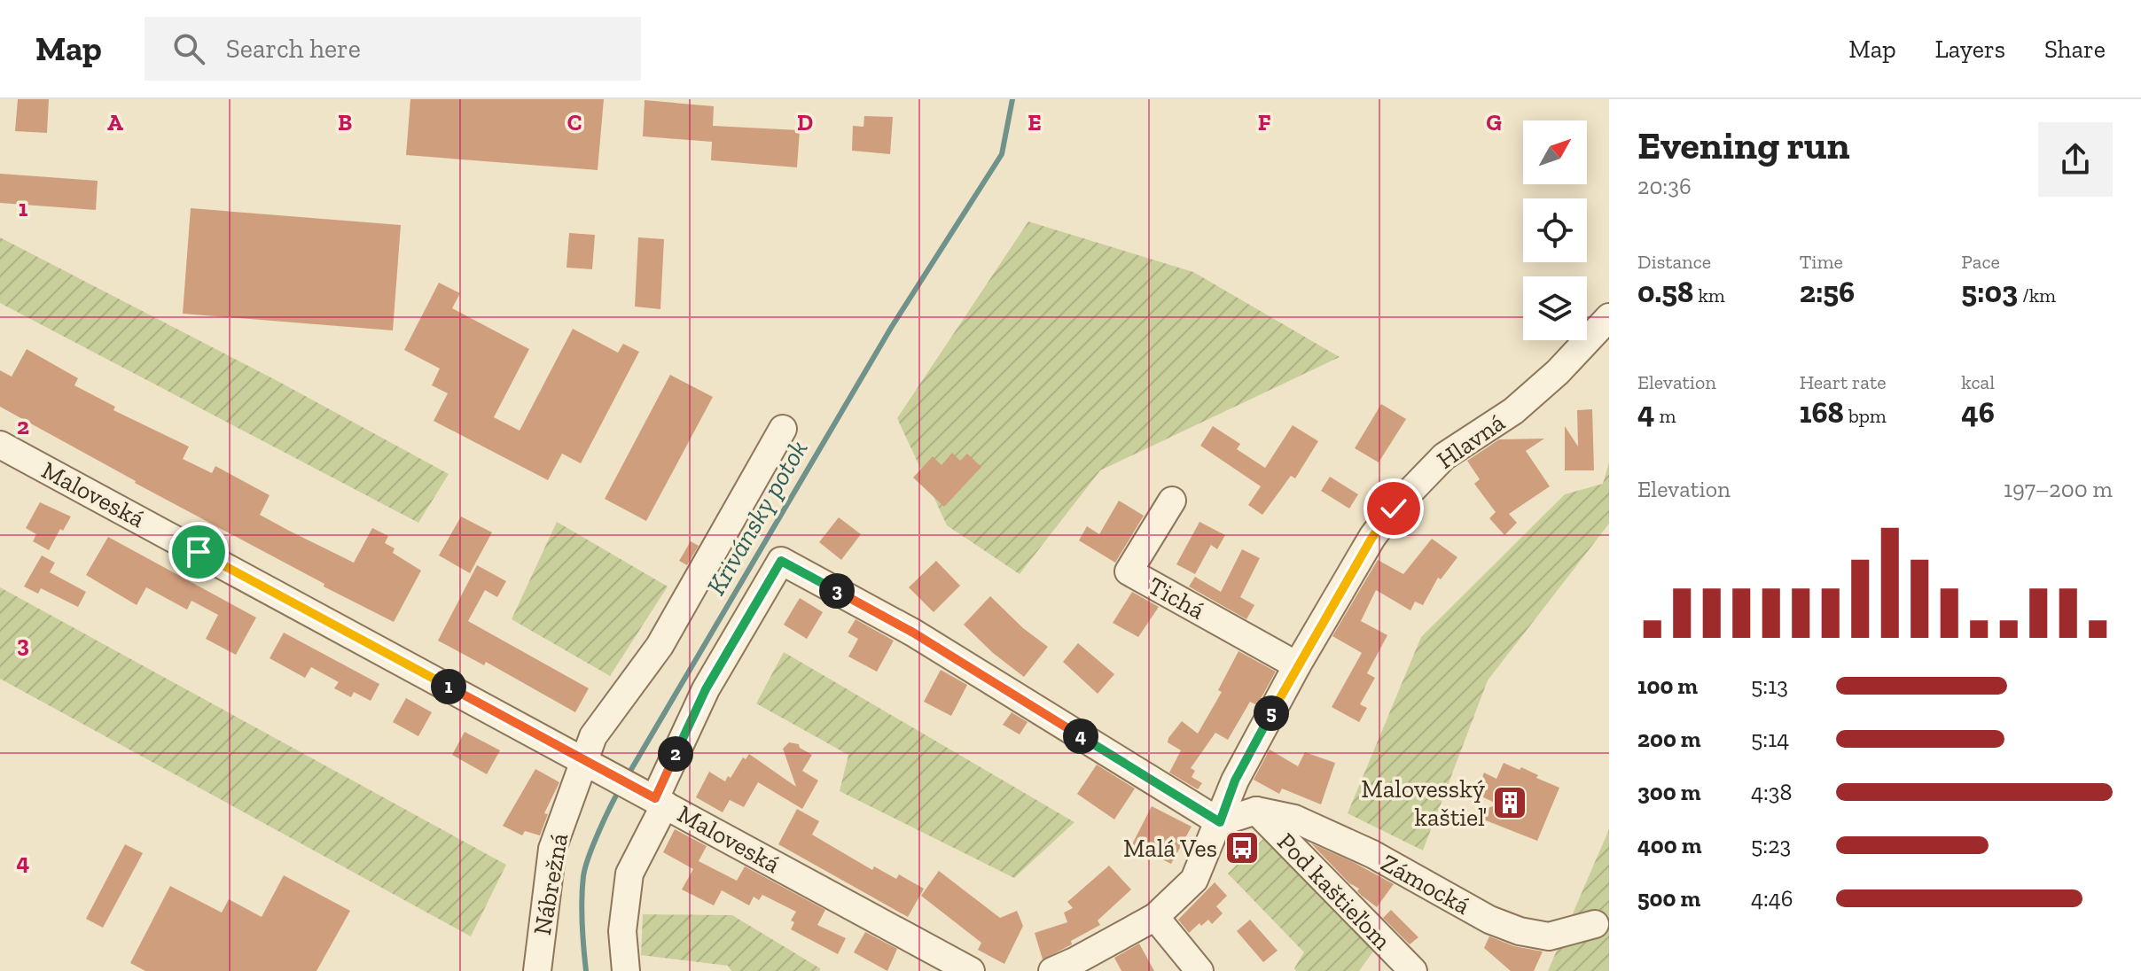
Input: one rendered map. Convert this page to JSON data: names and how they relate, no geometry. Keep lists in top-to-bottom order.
{
  "streets": {
    "street": [
      "Hlavná",
      "Maloveská",
      "Tichá",
      "Nábrežná",
      "Zámocká",
      "Pod kaštieľom"
    ]
  },
  "crossings": [
    ["Hlavná", "Tichá"],
    ["Hlavná", "Zámocká"],
    ["Maloveská", "Nábrežná"],
    ["Zámocká", "Pod kaštieľom"]
  ],
  "water": ["Krivánsky potok"],
  "places": {
    "building": ["Malovesský kaštieľ"],
    "bus stop": ["Malá Ves"]
  },
  "north": "top right",
  "page": {
    "header": "Map",
    "search": "Search here",
    "nav": ["Map", "Layers", "Share"],
    "heading": ["Evening run", "20:36"],
    "stats": [
      ["Distance", "0.58 km"],
      ["Time", "2:56"],
      ["Pace", "5:03 /km"],
      ["Elevation", "4 m"],
      ["Heart rate", "168 bpm"],
      ["kcal", "46"]
    ],
    "chart": ["Elevation", "197–200 m"],
    "pins": [
      "3",
      "1",
      "5",
      "4",
      "2"
    ],
    "list": [
      {
        "name": "100 m",
        "note": "5:13"
      },
      {
        "name": "200 m",
        "note": "5:14"
      },
      {
        "name": "300 m",
        "note": "4:38"
      },
      {
        "name": "400 m",
        "note": "5:23"
      },
      {
        "name": "500 m",
        "note": "4:46"
      }
    ]
  },
  "grid": {
    "columns": [
      "A",
      "B",
      "C",
      "D",
      "E",
      "F",
      "G"
    ],
    "rows": [
      "1",
      "2",
      "3",
      "4"
    ]
  }
}
